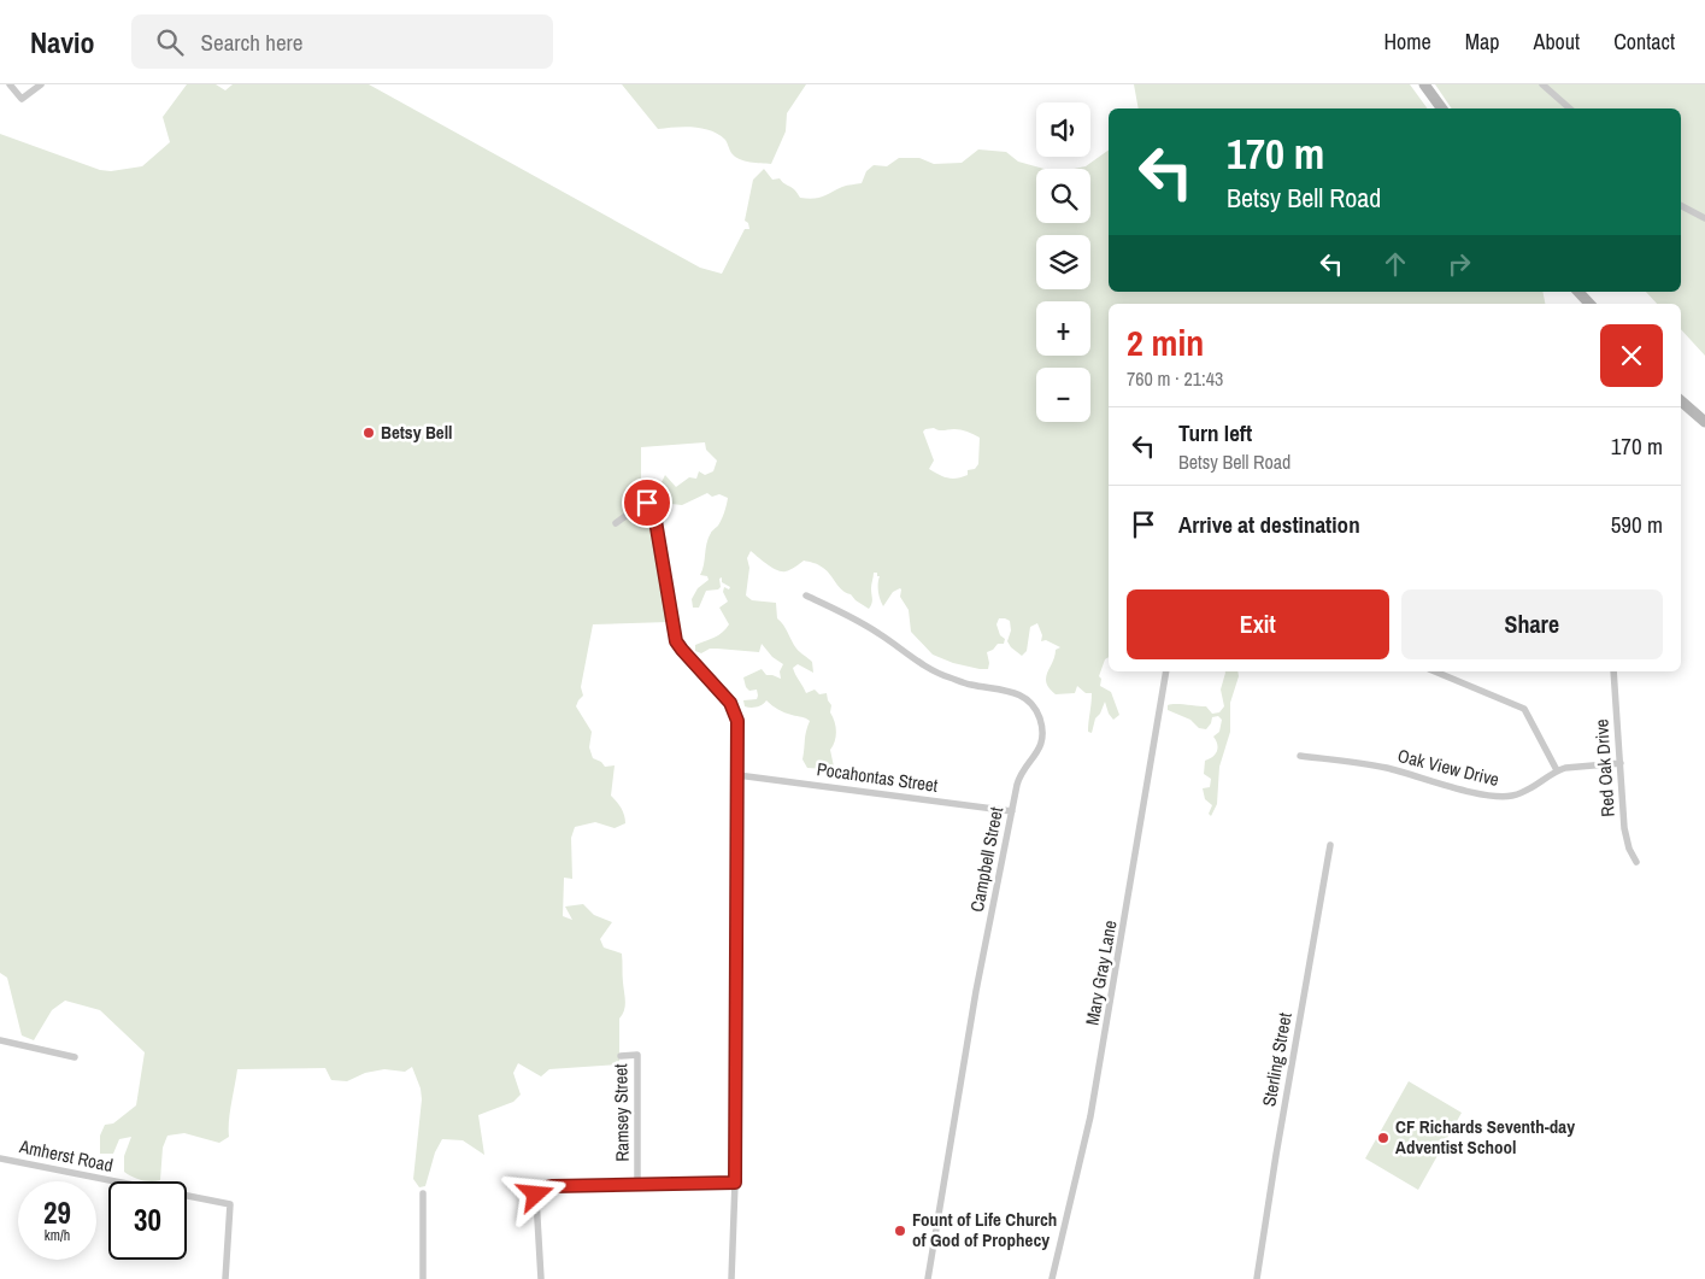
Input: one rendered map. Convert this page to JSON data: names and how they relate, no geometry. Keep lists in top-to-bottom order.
{
  "streets": {
    "street": [
      "Oak View Drive",
      "Red Oak Drive",
      "Pocahontas Street",
      "Campbell Street",
      "Mary Gray Lane",
      "Sterling Street",
      "Ramsey Street",
      "Amherst Road"
    ]
  },
  "crossings": [
    ["Oak View Drive", "Red Oak Drive"],
    ["Pocahontas Street", "Campbell Street"]
  ],
  "places": ["Betsy Bell", "CF Richards Seventh-day Adventist School", "Fount of Life Church of God of Prophecy"],
  "page": {
    "header": "Navio",
    "search": "Search here",
    "nav": [
      "Home",
      "Map",
      "About",
      "Contact"
    ],
    "map_buttons": ["+", "−"],
    "turn": ["170 m", "Betsy Bell Road"],
    "heading": ["2 min", "760 m · 21:43"],
    "list": [
      {
        "name": "Turn left",
        "note": "Betsy Bell Road",
        "value": "170 m"
      },
      {
        "name": "Arrive at destination",
        "value": "590 m"
      }
    ],
    "buttons": ["Exit", "Share"],
    "speed": "29 km/h",
    "limit": "30"
  }
}
